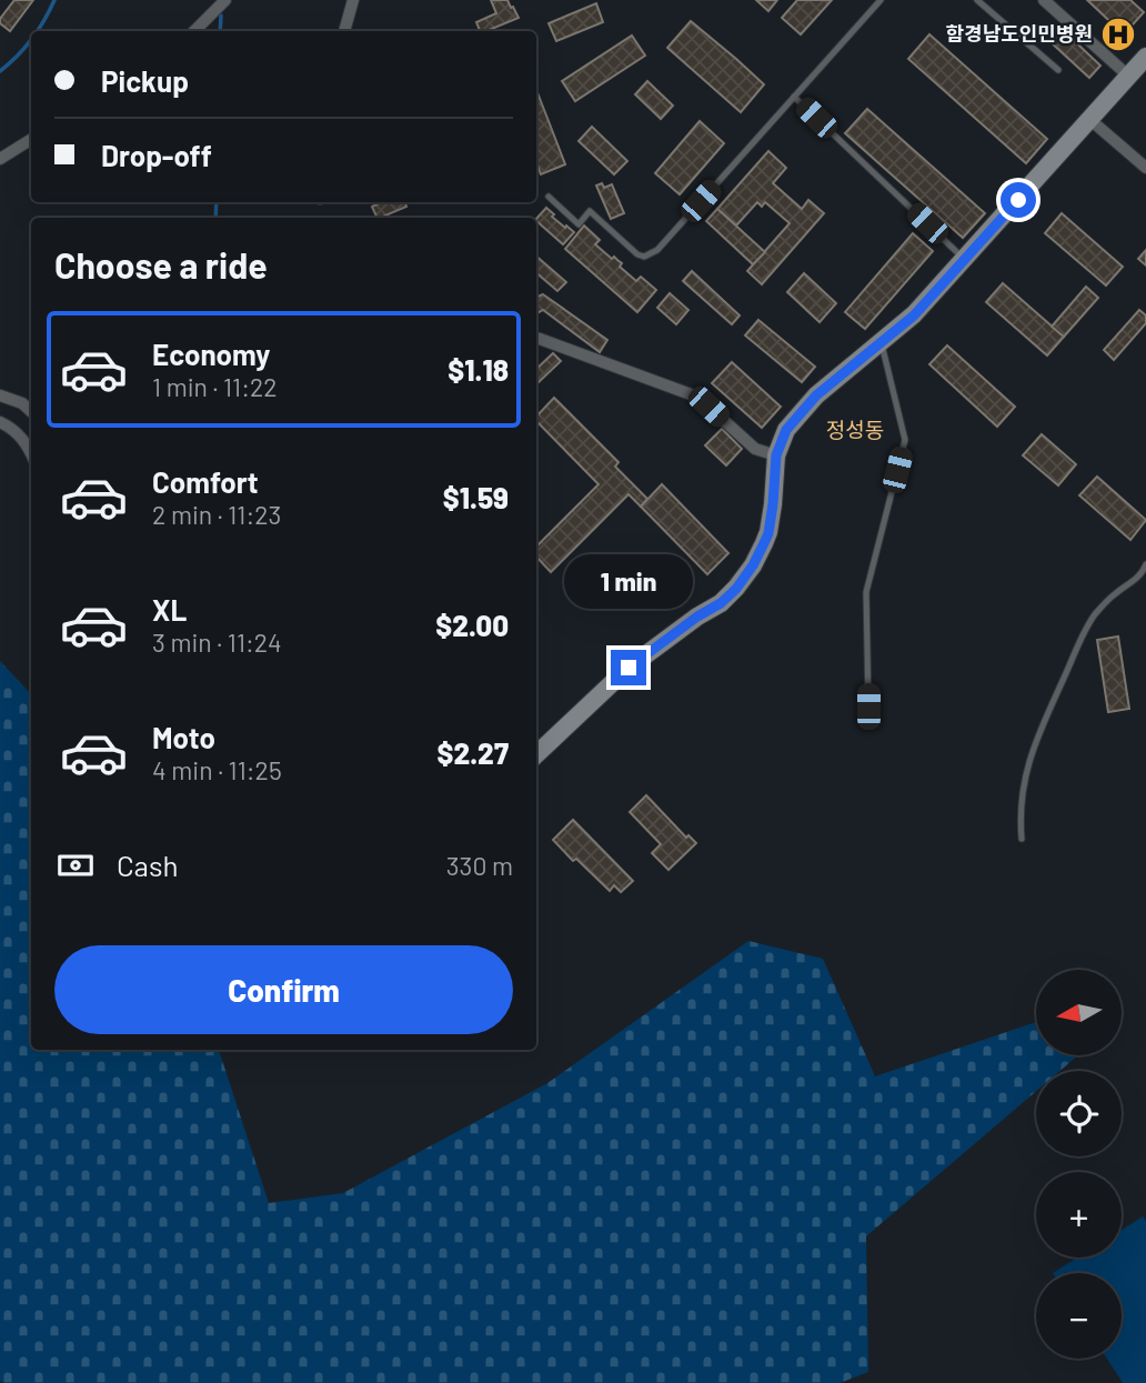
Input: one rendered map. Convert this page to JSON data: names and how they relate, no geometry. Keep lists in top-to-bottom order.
{
  "districts": ["정성동"],
  "places": {
    "hospital": ["함경남도인민병원"]
  },
  "north": "left",
  "page": {
    "banner": ["Pickup", "Drop-off"],
    "heading": "Choose a ride",
    "list": [
      {
        "name": "Economy",
        "note": "1 min · 11:22",
        "value": "$1.18"
      },
      {
        "name": "Comfort",
        "note": "2 min · 11:23",
        "value": "$1.59"
      },
      {
        "name": "XL",
        "note": "3 min · 11:24",
        "value": "$2.00"
      },
      {
        "name": "Moto",
        "note": "4 min · 11:25",
        "value": "$2.27"
      }
    ],
    "bubble": "1 min",
    "pay": ["Cash", "330 m"],
    "buttons": "Confirm",
    "map_buttons": ["+", "−"]
  }
}
